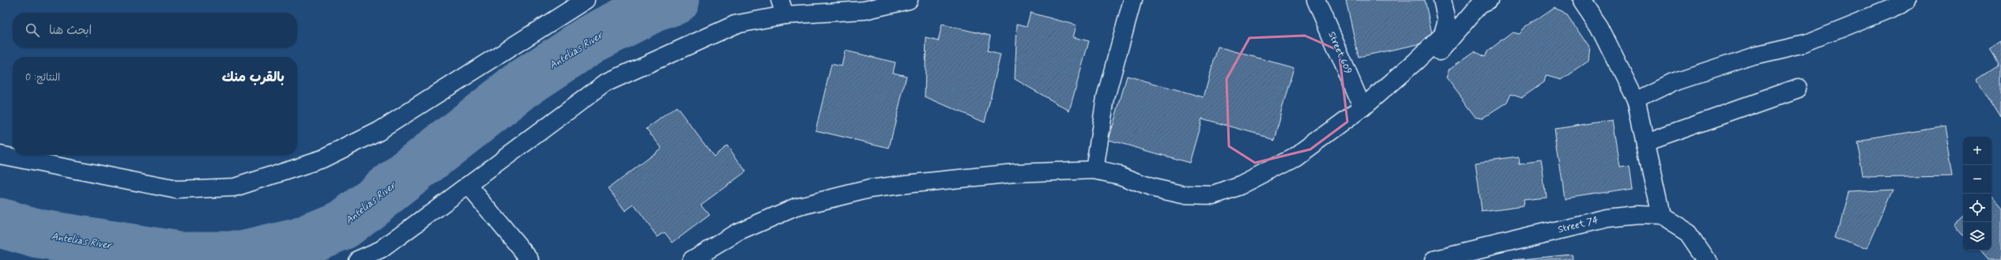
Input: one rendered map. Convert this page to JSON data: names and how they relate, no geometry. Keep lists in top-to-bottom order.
{
  "streets": {
    "street": ["Street 609", "Street 74"]
  },
  "water": ["Antelias River"],
  "page": {
    "search": "ابحث هنا",
    "heading": ["بالقرب منك", "النتائج: 0"],
    "map_buttons": ["+", "−"]
  }
}
